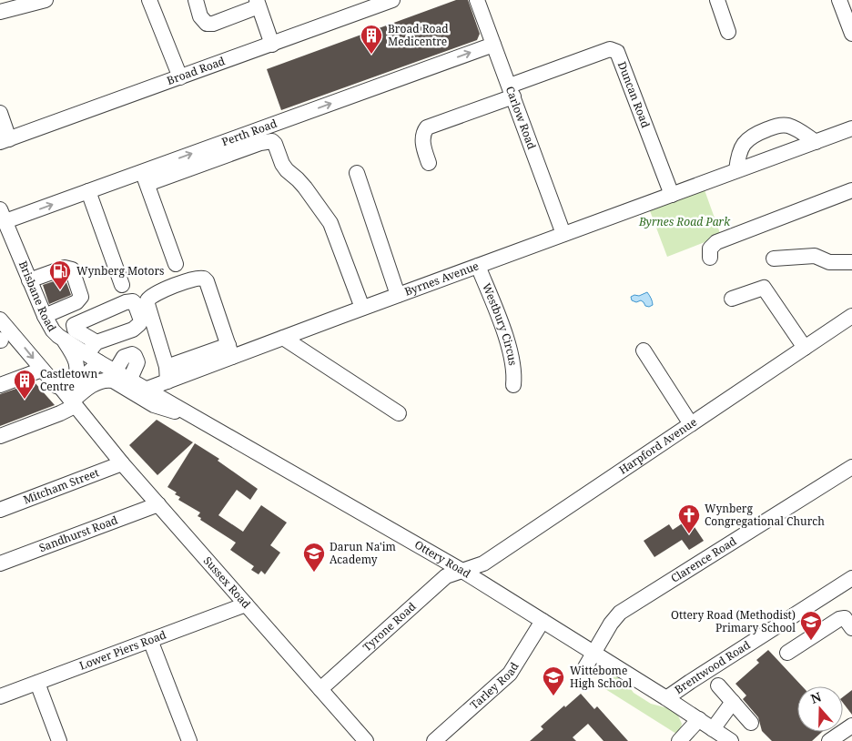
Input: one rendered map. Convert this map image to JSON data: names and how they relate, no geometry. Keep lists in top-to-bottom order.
{
  "streets": {
    "street": [
      "Broad Road",
      "Duncan Road",
      "Carlow Road",
      "Perth Road",
      "Byrnes Avenue",
      "Brisbane Road",
      "Westbury Circus",
      "Harpford Avenue",
      "Mitcham Street",
      "Sandhurst Road",
      "Clarence Road",
      "Ottery Road",
      "Sussex Road",
      "Tyrone Road",
      "Lower Piers Road",
      "Brentwood Road",
      "Tarley Road"
    ]
  },
  "crossings": [
    ["Duncan Road", "Carlow Road"],
    ["Duncan Road", "Byrnes Avenue"],
    ["Carlow Road", "Perth Road"],
    ["Carlow Road", "Byrnes Avenue"],
    ["Perth Road", "Brisbane Road"],
    ["Byrnes Avenue", "Westbury Circus"],
    ["Byrnes Avenue", "Ottery Road"],
    ["Brisbane Road", "Ottery Road"],
    ["Harpford Avenue", "Ottery Road"],
    ["Harpford Avenue", "Tyrone Road"],
    ["Mitcham Street", "Sussex Road"],
    ["Sandhurst Road", "Sussex Road"],
    ["Clarence Road", "Ottery Road"],
    ["Ottery Road", "Tyrone Road"],
    ["Ottery Road", "Brentwood Road"],
    ["Ottery Road", "Tarley Road"],
    ["Sussex Road", "Tyrone Road"],
    ["Sussex Road", "Lower Piers Road"]
  ],
  "one_way": ["Perth Road"],
  "parks": ["Byrnes Road Park"],
  "places": {
    "building": ["Broad Road Medicentre", "Castletown Centre"],
    "fuel station": ["Wynberg Motors"],
    "church": ["Wynberg Congregational Church"],
    "school or university": ["Darun Na'im Academy", "Ottery Road (Methodist) Primary School", "Wittebome High School"]
  },
  "north": "top"
}
